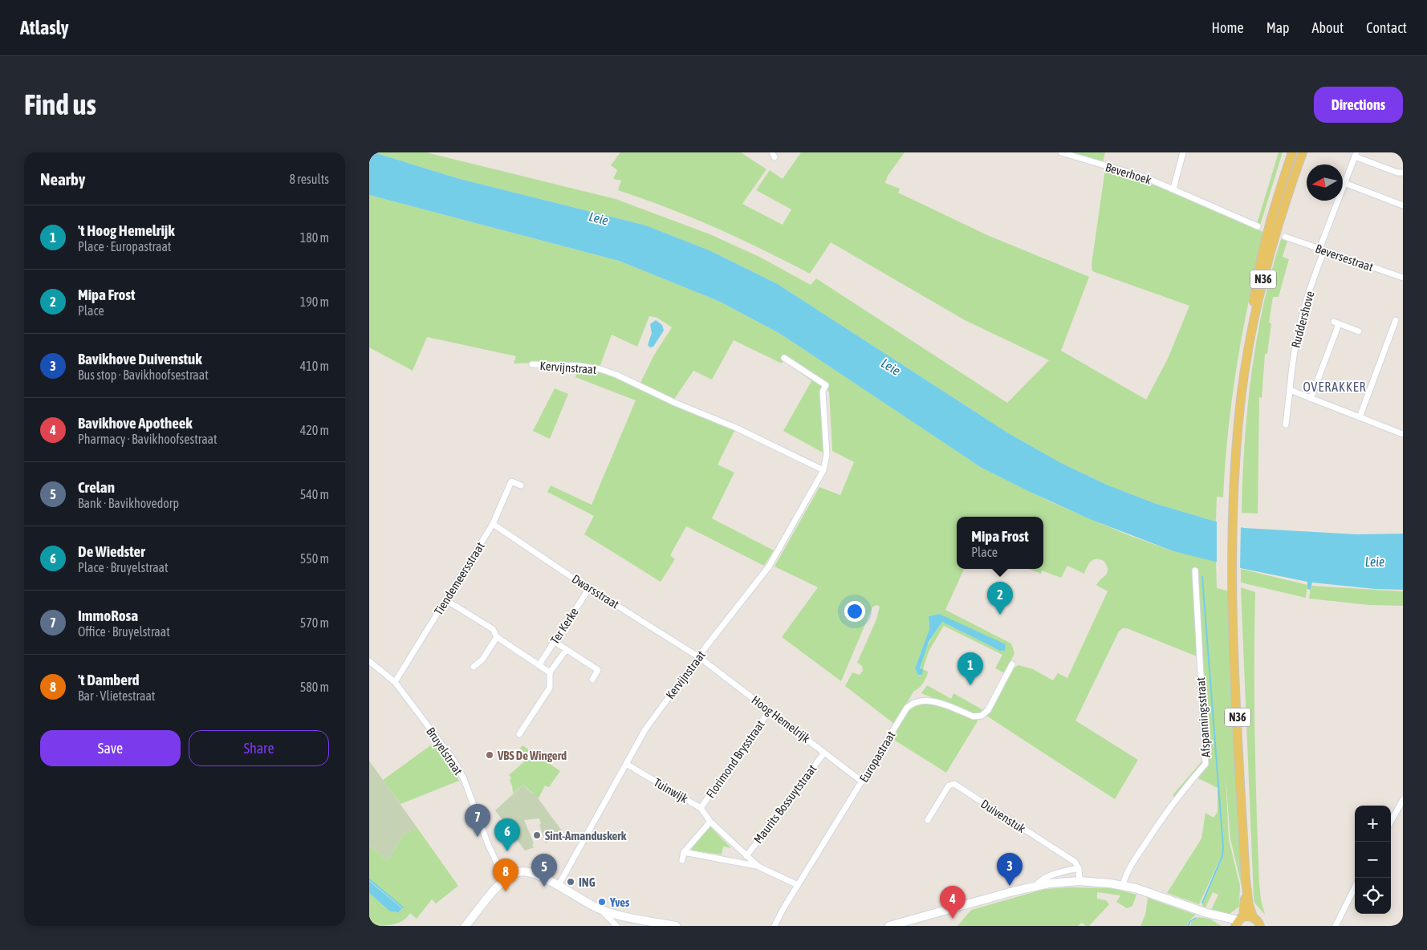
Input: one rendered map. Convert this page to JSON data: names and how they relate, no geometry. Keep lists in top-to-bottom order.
{
  "streets": {
    "main road": ["N36"],
    "street": [
      "Beverhoek",
      "Beversestraat",
      "Ruddershove",
      "Kervijnstraat",
      "Tiendemeersstraat",
      "Dwarsstraat",
      "Ter Kerke",
      "Afspanningsstraat",
      "Hoog Hemelrijk",
      "Bruyelstraat",
      "Europastraat",
      "Florimond Brysstraat",
      "Tuinwijk",
      "Maurits Bossuytstraat",
      "Duivenstuk"
    ]
  },
  "crossings": [
    ["Beversestraat", "Ruddershove"],
    ["Kervijnstraat", "Dwarsstraat"],
    ["Kervijnstraat", "Hoog Hemelrijk"],
    ["Kervijnstraat", "Tuinwijk"],
    ["Tiendemeersstraat", "Dwarsstraat"],
    ["Tiendemeersstraat", "Bruyelstraat"],
    ["Dwarsstraat", "Ter Kerke"],
    ["Dwarsstraat", "Hoog Hemelrijk"],
    ["Hoog Hemelrijk", "Europastraat"],
    ["Hoog Hemelrijk", "Florimond Brysstraat"],
    ["Hoog Hemelrijk", "Maurits Bossuytstraat"],
    ["Europastraat", "Tuinwijk"],
    ["Florimond Brysstraat", "Tuinwijk"],
    ["Tuinwijk", "Maurits Bossuytstraat"]
  ],
  "districts": ["OVERAKKER"],
  "water": ["Leie"],
  "places": [
    "VBS De Wingerd",
    "Sint-Amanduskerk",
    "ING",
    "Yves"
  ],
  "north": "left",
  "page": {
    "header": "Atlasly",
    "nav": [
      "Home",
      "Map",
      "About",
      "Contact"
    ],
    "buttons": [
      "Directions",
      ["Save", "Share"]
    ],
    "title": "Find us",
    "heading": ["Nearby", "8 results"],
    "list": [
      {
        "mark": "1",
        "name": "'t Hoog Hemelrijk",
        "note": "Place · Europastraat",
        "value": "180 m"
      },
      {
        "mark": "2",
        "name": "Mipa Frost",
        "note": "Place",
        "value": "190 m"
      },
      {
        "mark": "3",
        "name": "Bavikhove Duivenstuk",
        "note": "Bus stop · Bavikhoofsestraat",
        "value": "410 m"
      },
      {
        "mark": "4",
        "name": "Bavikhove Apotheek",
        "note": "Pharmacy · Bavikhoofsestraat",
        "value": "420 m"
      },
      {
        "mark": "5",
        "name": "Crelan",
        "note": "Bank · Bavikhovedorp",
        "value": "540 m"
      },
      {
        "mark": "6",
        "name": "De Wiedster",
        "note": "Place · Bruyelstraat",
        "value": "550 m"
      },
      {
        "mark": "7",
        "name": "ImmoRosa",
        "note": "Office · Bruyelstraat",
        "value": "570 m"
      },
      {
        "mark": "8",
        "name": "'t Damberd",
        "note": "Bar · Vlietestraat",
        "value": "580 m"
      }
    ],
    "popup": ["Mipa Frost", "Place"],
    "pins": [
      "2",
      "1",
      "7",
      "6",
      "3",
      "5",
      "8",
      "4"
    ],
    "map_buttons": ["+", "−"]
  }
}
